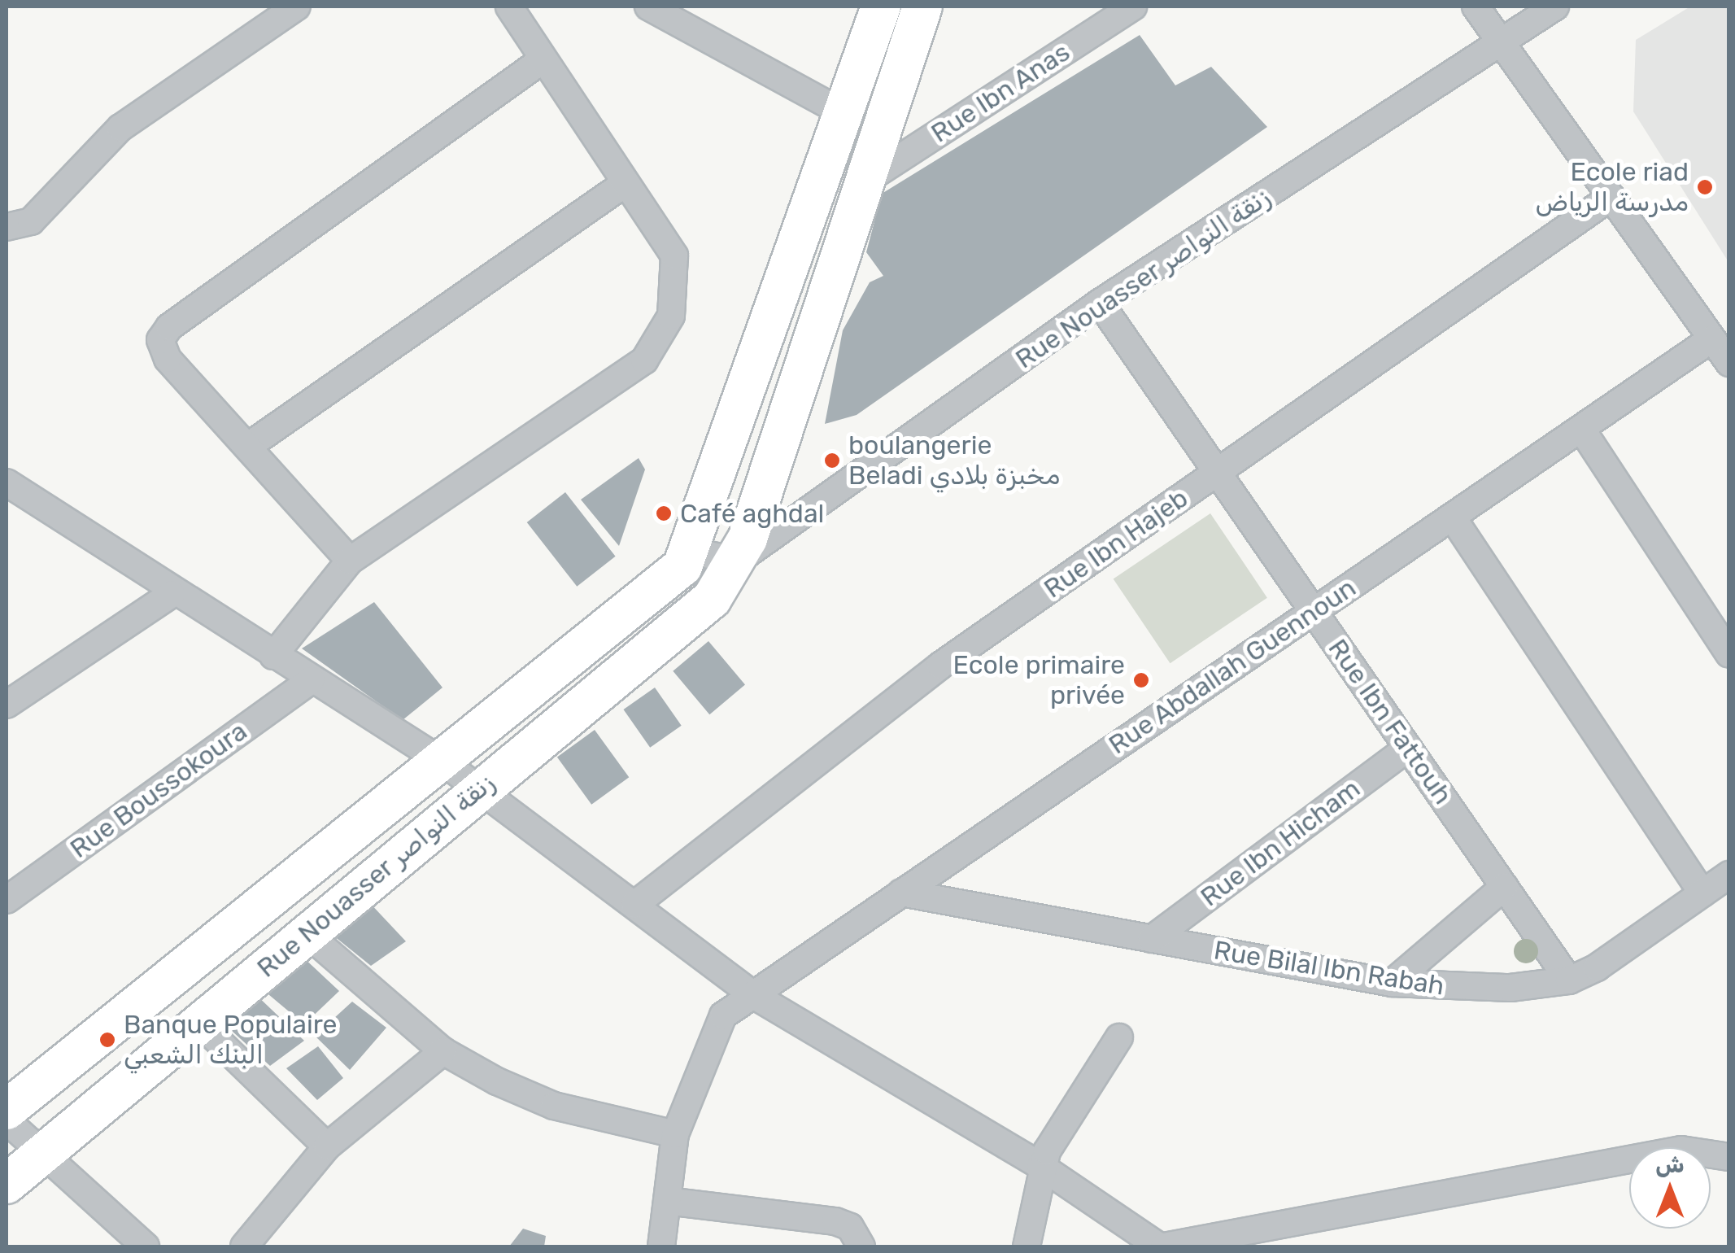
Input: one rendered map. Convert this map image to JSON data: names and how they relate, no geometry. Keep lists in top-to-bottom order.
{
  "streets": {
    "main road": ["Rue Nouasser زنقة النواصر"],
    "street": [
      "Rue Ibn Anas",
      "Rue Ibn Hajeb",
      "Rue Abdallah Guennoun",
      "Rue Ibn Fattouh",
      "Rue Boussokoura",
      "Rue Ibn Hicham",
      "Rue Bilal Ibn Rabah"
    ]
  },
  "crossings": [
    ["Rue Ibn Anas", "Rue Nouasser زنقة النواصر"],
    ["Rue Nouasser زنقة النواصر", "Rue Ibn Fattouh"],
    ["Rue Ibn Hajeb", "Rue Ibn Fattouh"],
    ["Rue Abdallah Guennoun", "Rue Ibn Fattouh"],
    ["Rue Abdallah Guennoun", "Rue Bilal Ibn Rabah"],
    ["Rue Ibn Fattouh", "Rue Ibn Hicham"],
    ["Rue Ibn Fattouh", "Rue Bilal Ibn Rabah"],
    ["Rue Ibn Hicham", "Rue Bilal Ibn Rabah"]
  ],
  "places": [
    "Ecole riad مدرسة الرياض",
    "boulangerie Beladi مخبزة بلادي",
    "Café aghdal",
    "Ecole primaire privée",
    "Banque Populaire البنك الشعبي"
  ],
  "north": "top"
}
